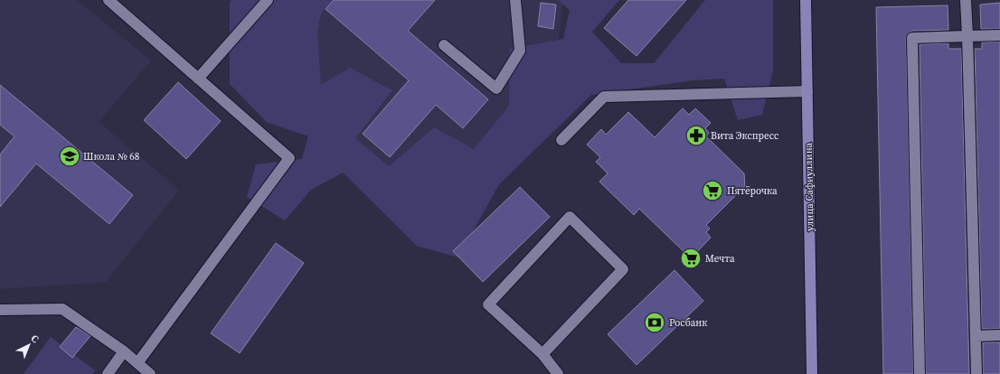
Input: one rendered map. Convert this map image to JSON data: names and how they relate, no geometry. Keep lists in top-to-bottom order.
{
  "streets": {
    "street": ["улица Сафиуллина"]
  },
  "places": {
    "pharmacy": ["Вита Экспресс"],
    "school or university": ["Школа № 68"],
    "supermarket": ["Пятёрочка", "Мечта"],
    "bank": ["Росбанк"]
  },
  "north": "top right"
}
